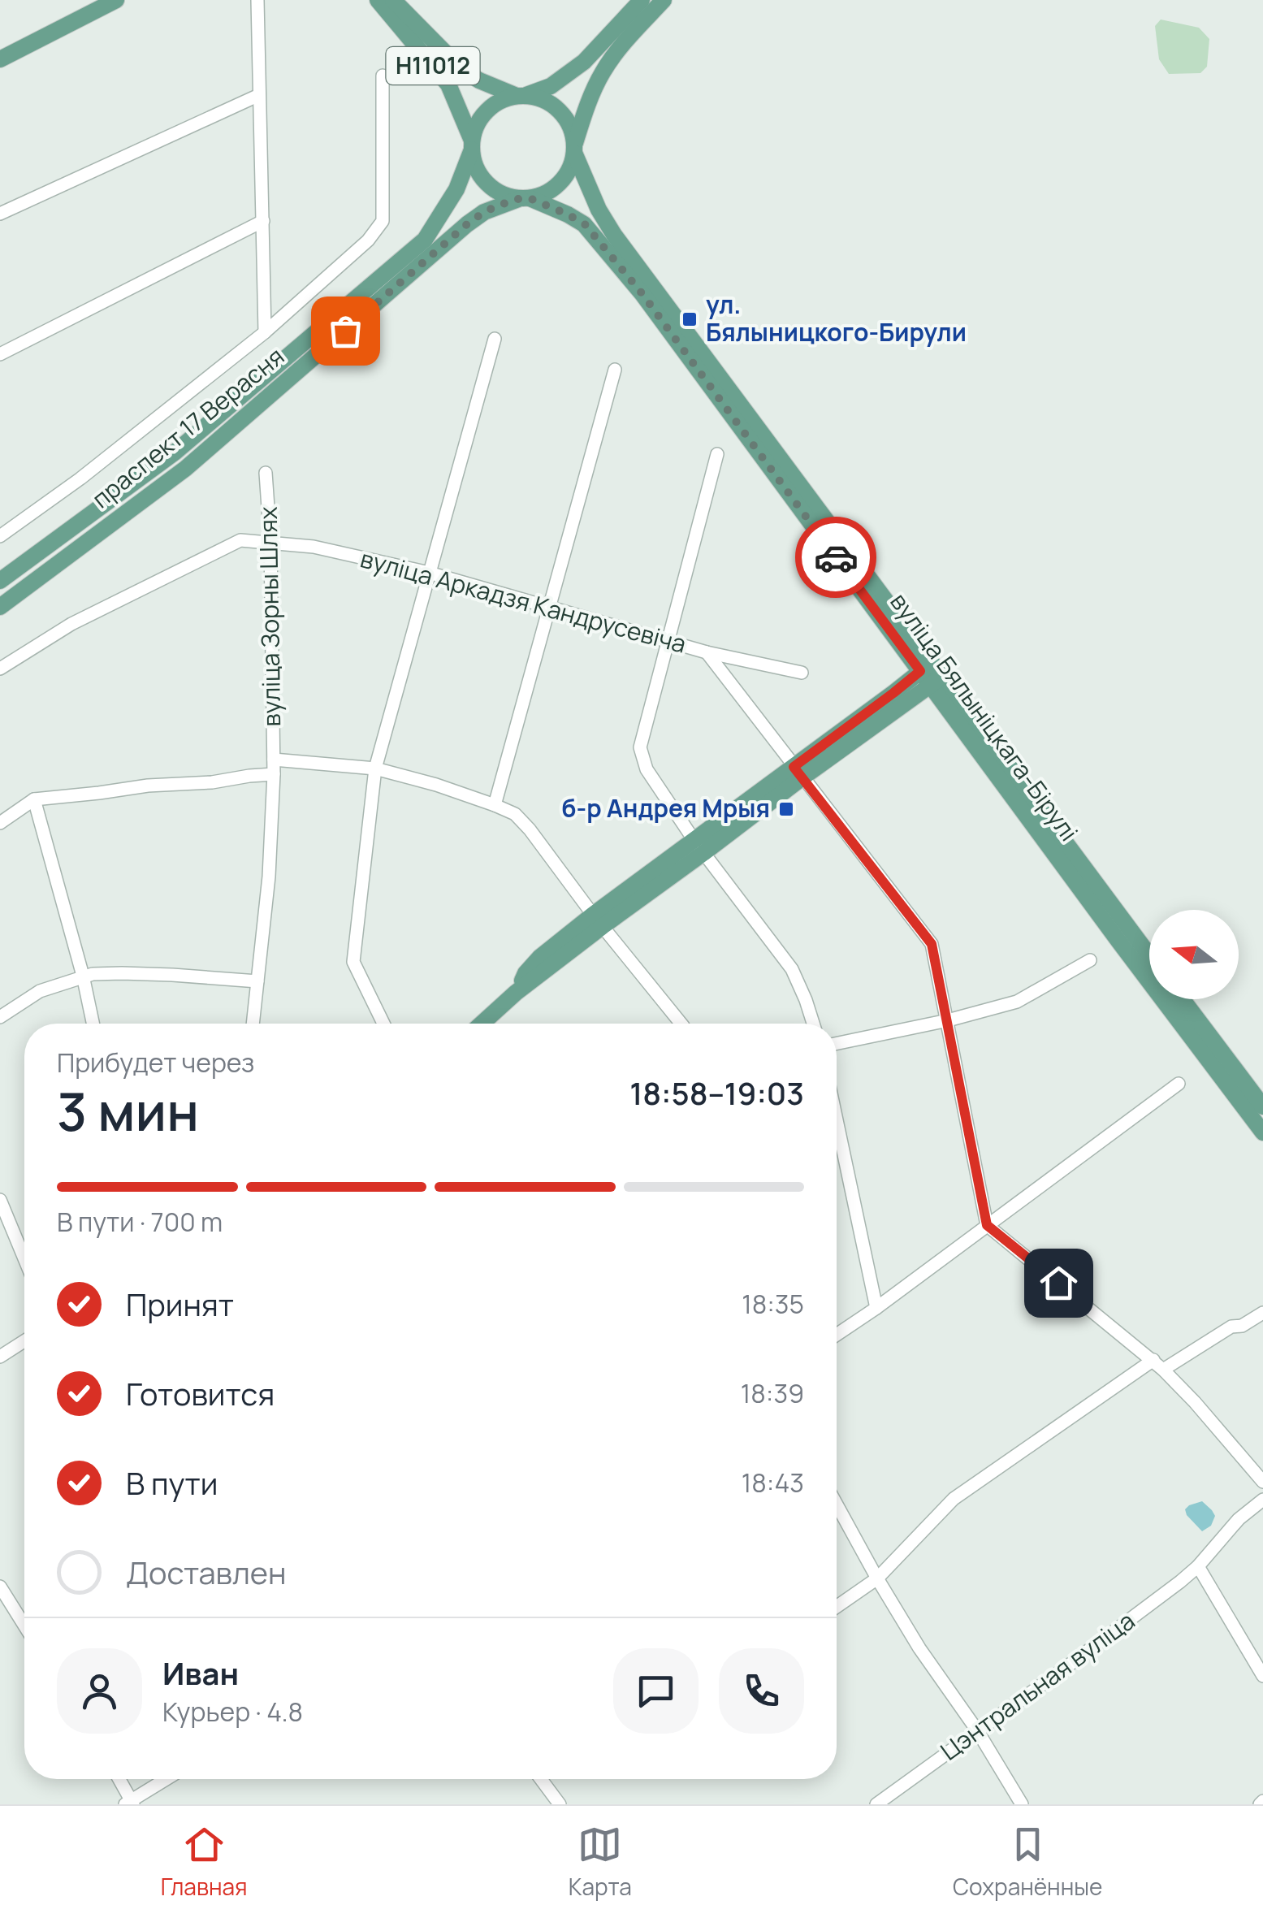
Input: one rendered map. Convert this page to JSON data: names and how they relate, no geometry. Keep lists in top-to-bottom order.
{
  "streets": {
    "main road": ["Н11012", "праспект 17 Верасня", "вуліца Бялыніцкага-Бірулі"],
    "street": ["вуліца Аркадзя Кандрусевіча", "вуліца Зорны Шлях", "Цэнтральная вуліца"]
  },
  "crossings": [
    ["Н11012", "праспект 17 Верасня"],
    ["Н11012", "вуліца Бялыніцкага-Бірулі"],
    ["праспект 17 Верасня", "вуліца Бялыніцкага-Бірулі"],
    ["вуліца Аркадзя Кандрусевіча", "вуліца Зорны Шлях"]
  ],
  "places": {
    "transit": ["ул. Бялыницкого-Бирули", "б-р Андрея Мрыя"]
  },
  "north": "left",
  "page": {
    "heading": ["3 мин", "Прибудет через", "18:58–19:03"],
    "panel": ["Иван", "Курьер · 4.8"],
    "bar": "В пути · 700 m",
    "list": [
      ["Принят", "18:35"],
      ["Готовится", "18:39"],
      ["В пути", "18:43"],
      "Доставлен"
    ],
    "tabs": ["Главная", "Карта", "Сохранённые"]
  }
}
